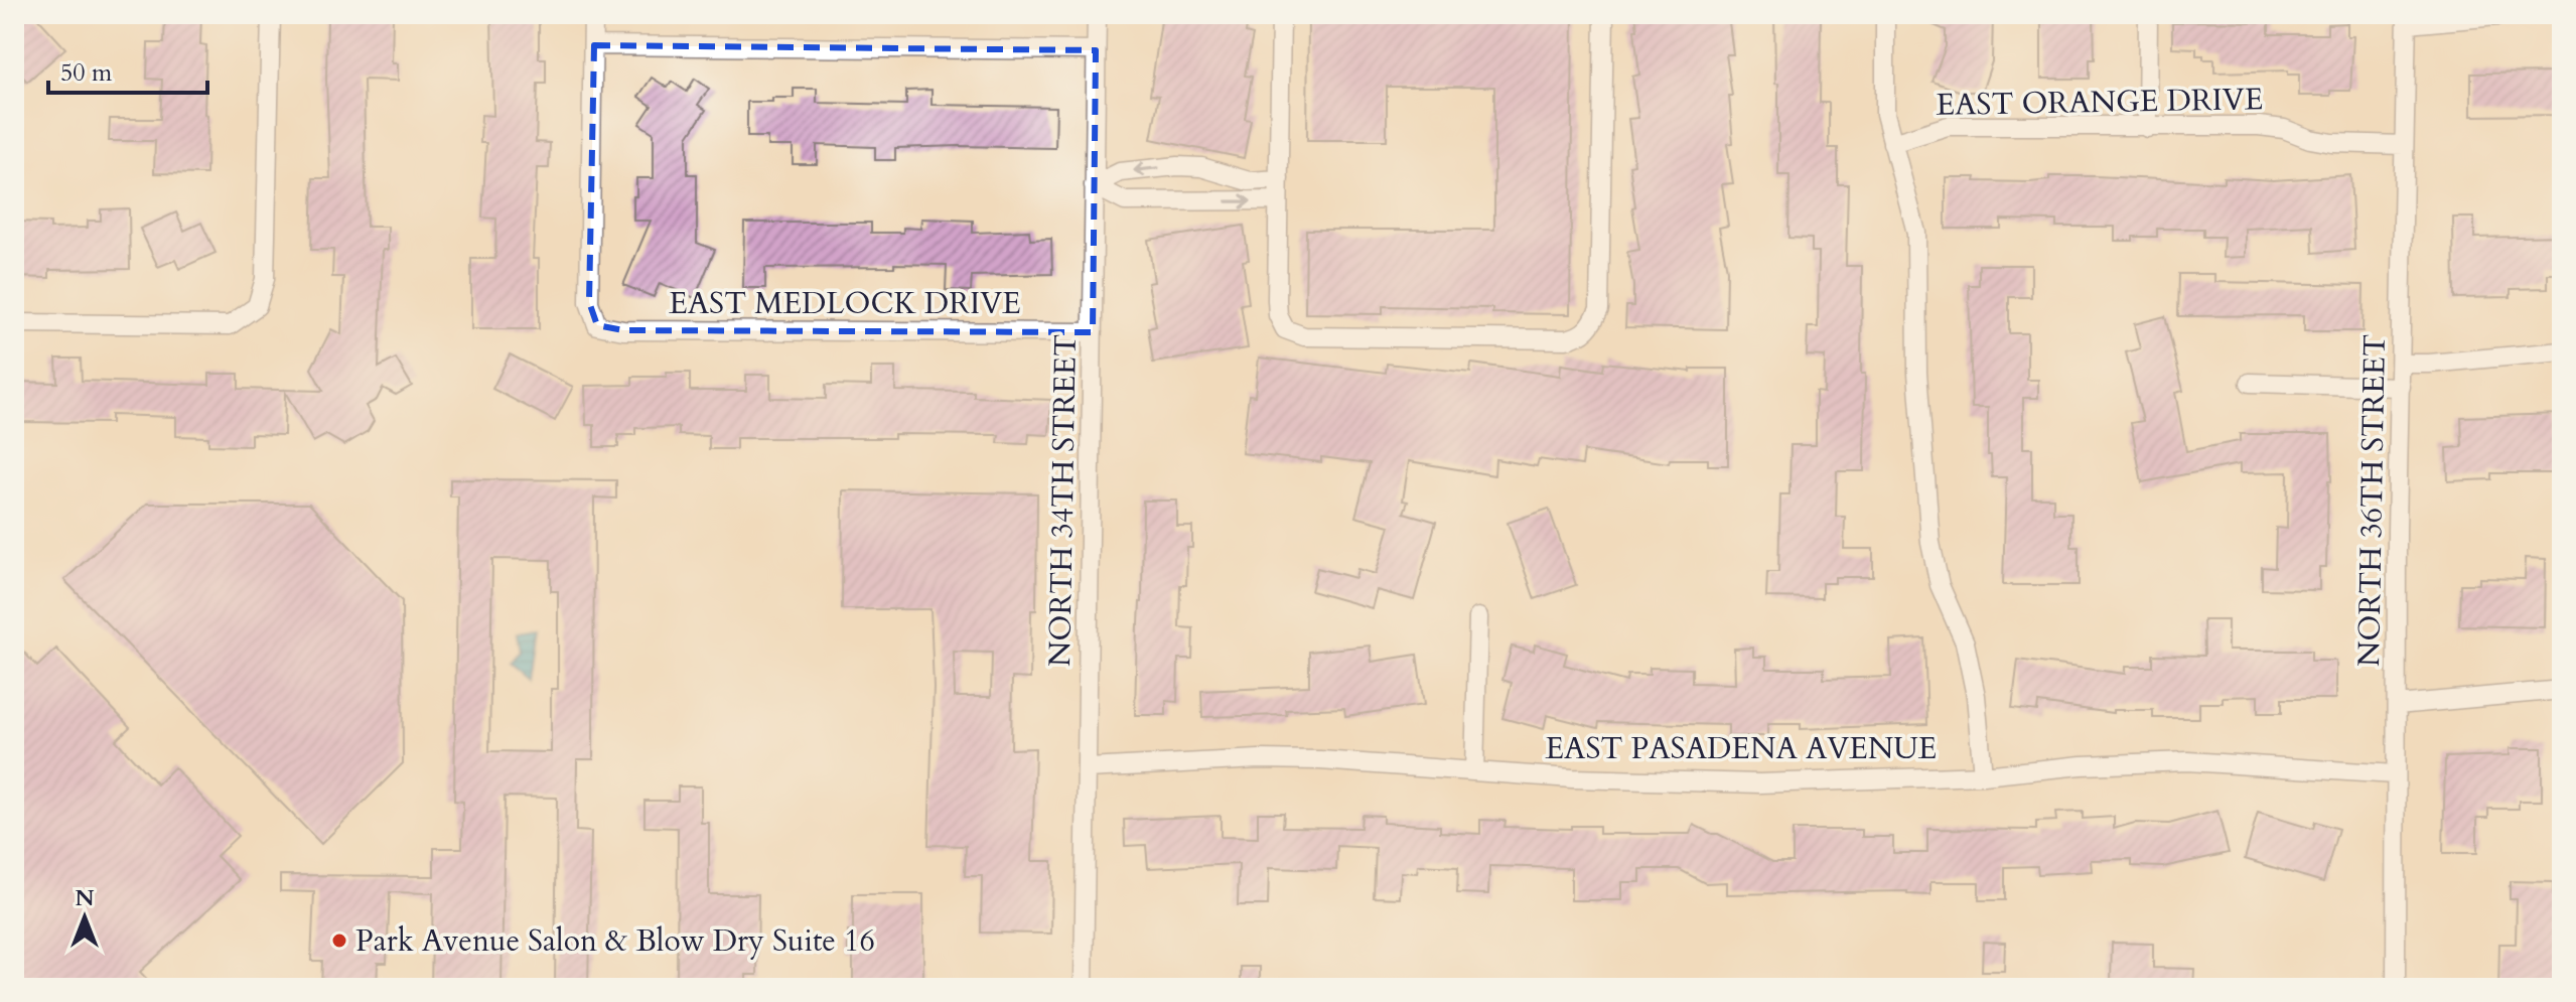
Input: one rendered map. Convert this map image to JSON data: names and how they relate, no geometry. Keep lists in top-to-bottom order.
{
  "streets": {
    "street": [
      "EAST ORANGE DRIVE",
      "EAST MEDLOCK DRIVE",
      "NORTH 34TH STREET",
      "NORTH 36TH STREET",
      "EAST PASADENA AVENUE"
    ]
  },
  "crossings": [
    ["EAST ORANGE DRIVE", "NORTH 36TH STREET"],
    ["EAST MEDLOCK DRIVE", "NORTH 34TH STREET"],
    ["NORTH 34TH STREET", "EAST PASADENA AVENUE"],
    ["NORTH 36TH STREET", "EAST PASADENA AVENUE"]
  ],
  "places": ["Park Avenue Salon & Blow Dry Suite 16"],
  "scale_bar": "50 m",
  "north": "top"
}
